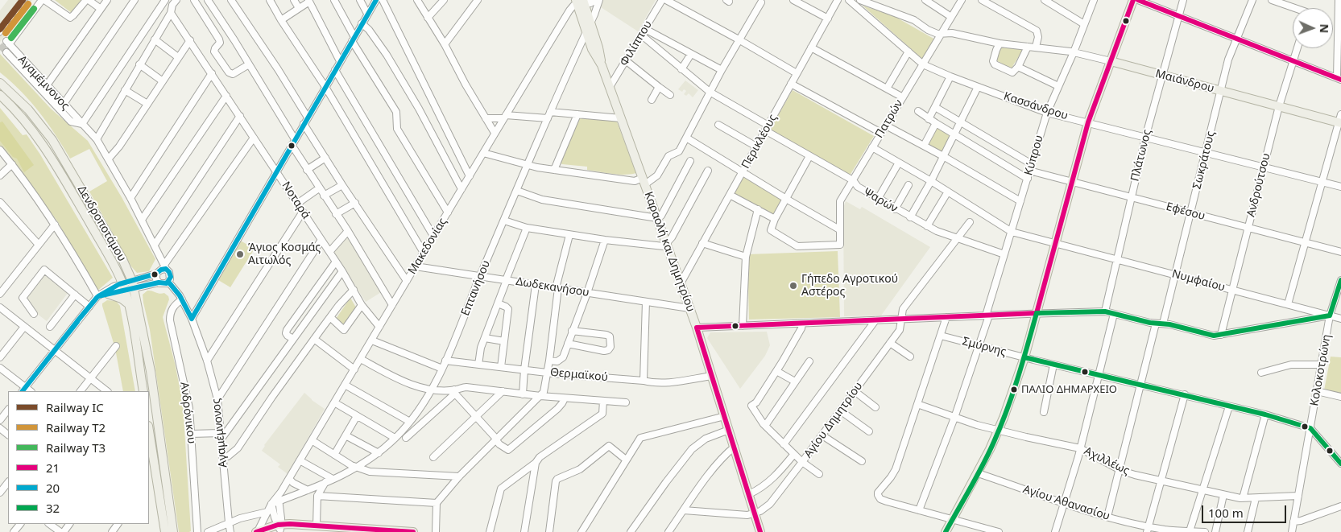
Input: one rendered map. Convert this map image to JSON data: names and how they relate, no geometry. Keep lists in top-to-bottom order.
{
  "streets": {
    "main road": ["Μαιάνδρου", "Δενδροποτάμου", "Καραολή και Δημητρίου"],
    "street": [
      "Φιλίππου",
      "Αγαμέμνονος",
      "Κασσάνδρου",
      "Πατρών",
      "Περικλέους",
      "Κύπρου",
      "Πλάτωνος",
      "Σωκράτους",
      "Ανδρούτσου",
      "Νοταρά",
      "Ψαρών",
      "Εφέσου",
      "Μακεδονίας",
      "Νυμφαίου",
      "Δωδεκανήσου",
      "Επτανήσου",
      "Σμύρνης",
      "Κολοκοτρώνη",
      "Θερμαϊκού",
      "Ανδρόνικου",
      "Αγίου Δημητρίου",
      "Αχιλλέως",
      "Αγίου Αθανασίου"
    ]
  },
  "crossings": [
    ["Φιλίππου", "Ψαρών"],
    ["Φιλίππου", "Καραολή και Δημητρίου"],
    ["Μαιάνδρου", "Πατρών"],
    ["Μαιάνδρου", "Κύπρου"],
    ["Μαιάνδρου", "Πλάτωνος"],
    ["Μαιάνδρου", "Σωκράτους"],
    ["Μαιάνδρου", "Ανδρούτσου"],
    ["Αγαμέμνονος", "Ανδρόνικου"],
    ["Κασσάνδρου", "Πατρών"],
    ["Κασσάνδρου", "Κύπρου"],
    ["Κασσάνδρου", "Πλάτωνος"],
    ["Κασσάνδρου", "Σωκράτους"],
    ["Κασσάνδρου", "Ανδρούτσου"],
    ["Πατρών", "Ψαρών"],
    ["Πατρών", "Νυμφαίου"],
    ["Περικλέους", "Ψαρών"],
    ["Περικλέους", "Καραολή και Δημητρίου"],
    ["Κύπρου", "Ψαρών"],
    ["Κύπρου", "Εφέσου"],
    ["Κύπρου", "Νυμφαίου"],
    ["Κύπρου", "Σμύρνης"],
    ["Κύπρου", "Αχιλλέως"],
    ["Πλάτωνος", "Εφέσου"],
    ["Πλάτωνος", "Νυμφαίου"],
    ["Σωκράτους", "Εφέσου"],
    ["Σωκράτους", "Νυμφαίου"],
    ["Ανδρούτσου", "Εφέσου"],
    ["Ανδρούτσου", "Νυμφαίου"],
    ["Νοταρά", "Μακεδονίας"],
    ["Ψαρών", "Αγίου Δημητρίου"],
    ["Μακεδονίας", "Καραολή και Δημητρίου"],
    ["Μακεδονίας", "Δωδεκανήσου"],
    ["Μακεδονίας", "Επτανήσου"],
    ["Καραολή και Δημητρίου", "Δωδεκανήσου"],
    ["Καραολή και Δημητρίου", "Επτανήσου"],
    ["Καραολή και Δημητρίου", "Θερμαϊκού"],
    ["Καραολή και Δημητρίου", "Αγίου Δημητρίου"],
    ["Νυμφαίου", "Κολοκοτρώνη"],
    ["Δωδεκανήσου", "Επτανήσου"],
    ["Επτανήσου", "Θερμαϊκού"],
    ["Σμύρνης", "Κολοκοτρώνη"],
    ["Κολοκοτρώνη", "Αχιλλέως"]
  ],
  "places": ["Άγιος Κοσμάς Αιτωλός", "Γήπεδο Αγροτικού Αστέρος", "ΠΑΛΙΟ ΔΗΜΑΡΧΕΙΟ"],
  "lines": [
    "rail line IC",
    "transit line 21",
    "transit line 20",
    "rail line T2",
    "rail line T3",
    "transit line 32"
  ],
  "legend": [
    "Railway IC",
    "Railway T2",
    "Railway T3",
    "21",
    "20",
    "32"
  ],
  "scale_bar": "100 m",
  "north": "right"
}
